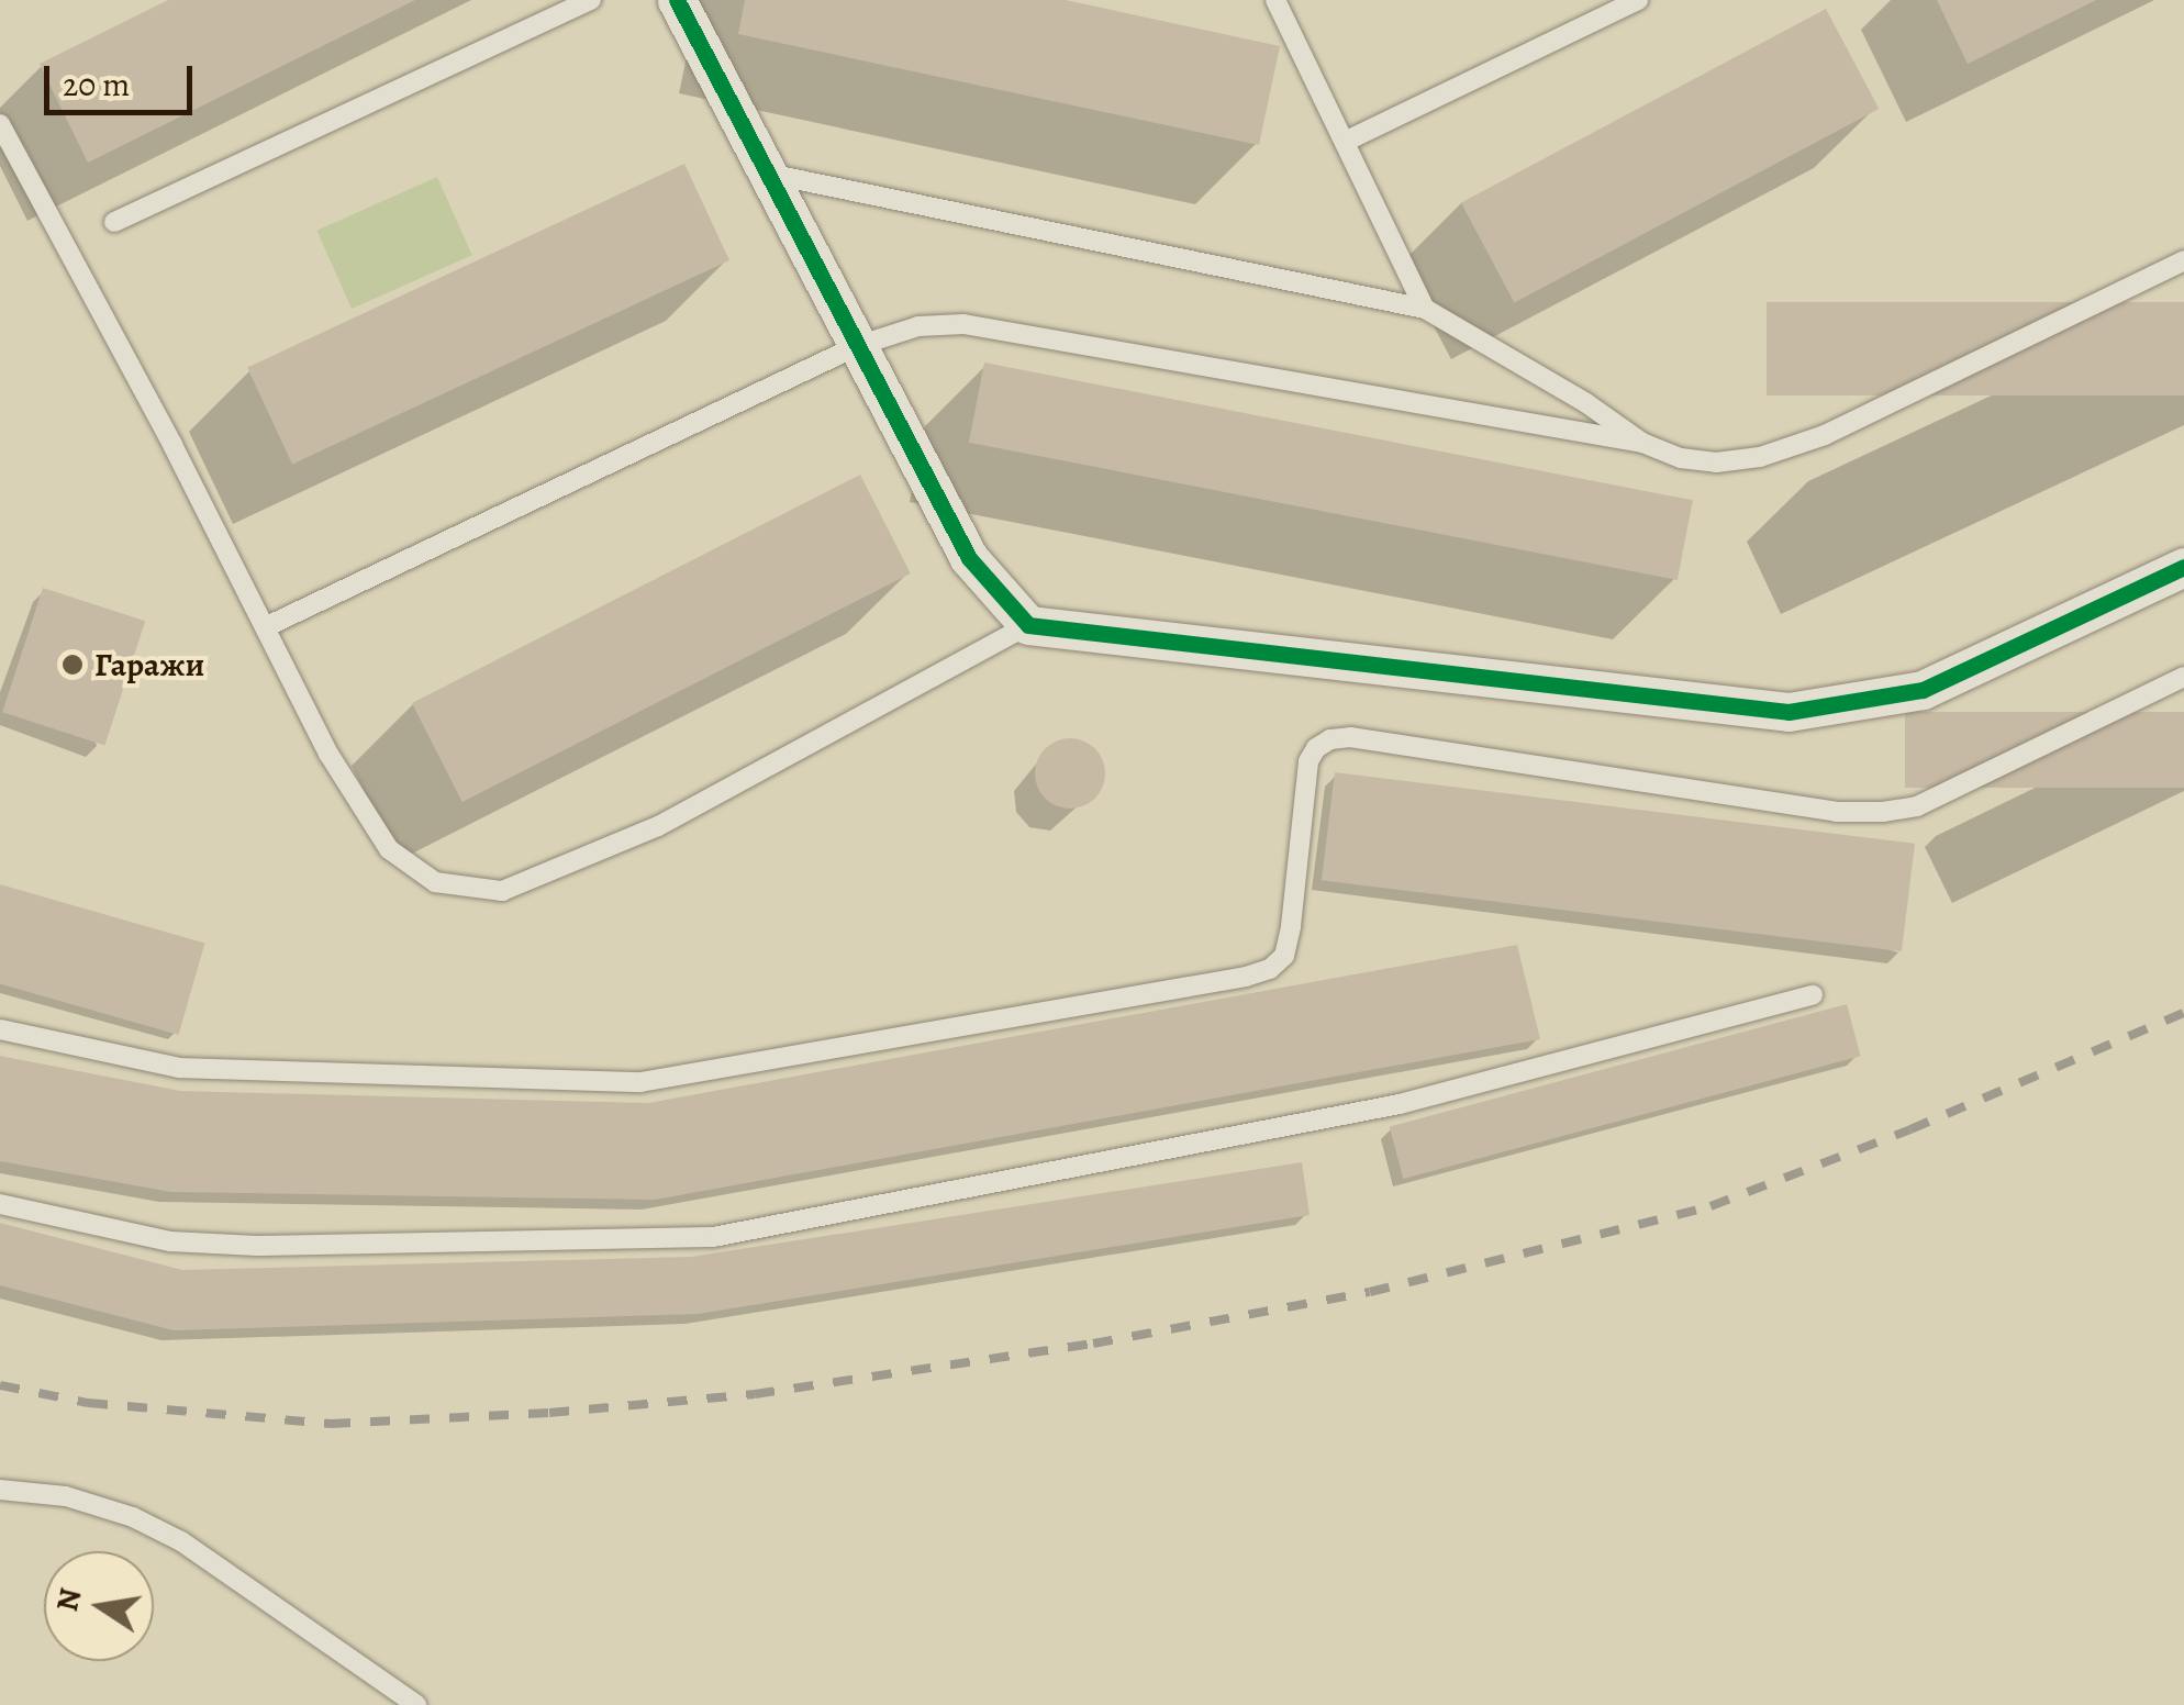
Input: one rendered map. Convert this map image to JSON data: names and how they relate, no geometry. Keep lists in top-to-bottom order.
{
  "places": ["Гаражи"],
  "scale_bar": "20 m",
  "north": "left"
}
